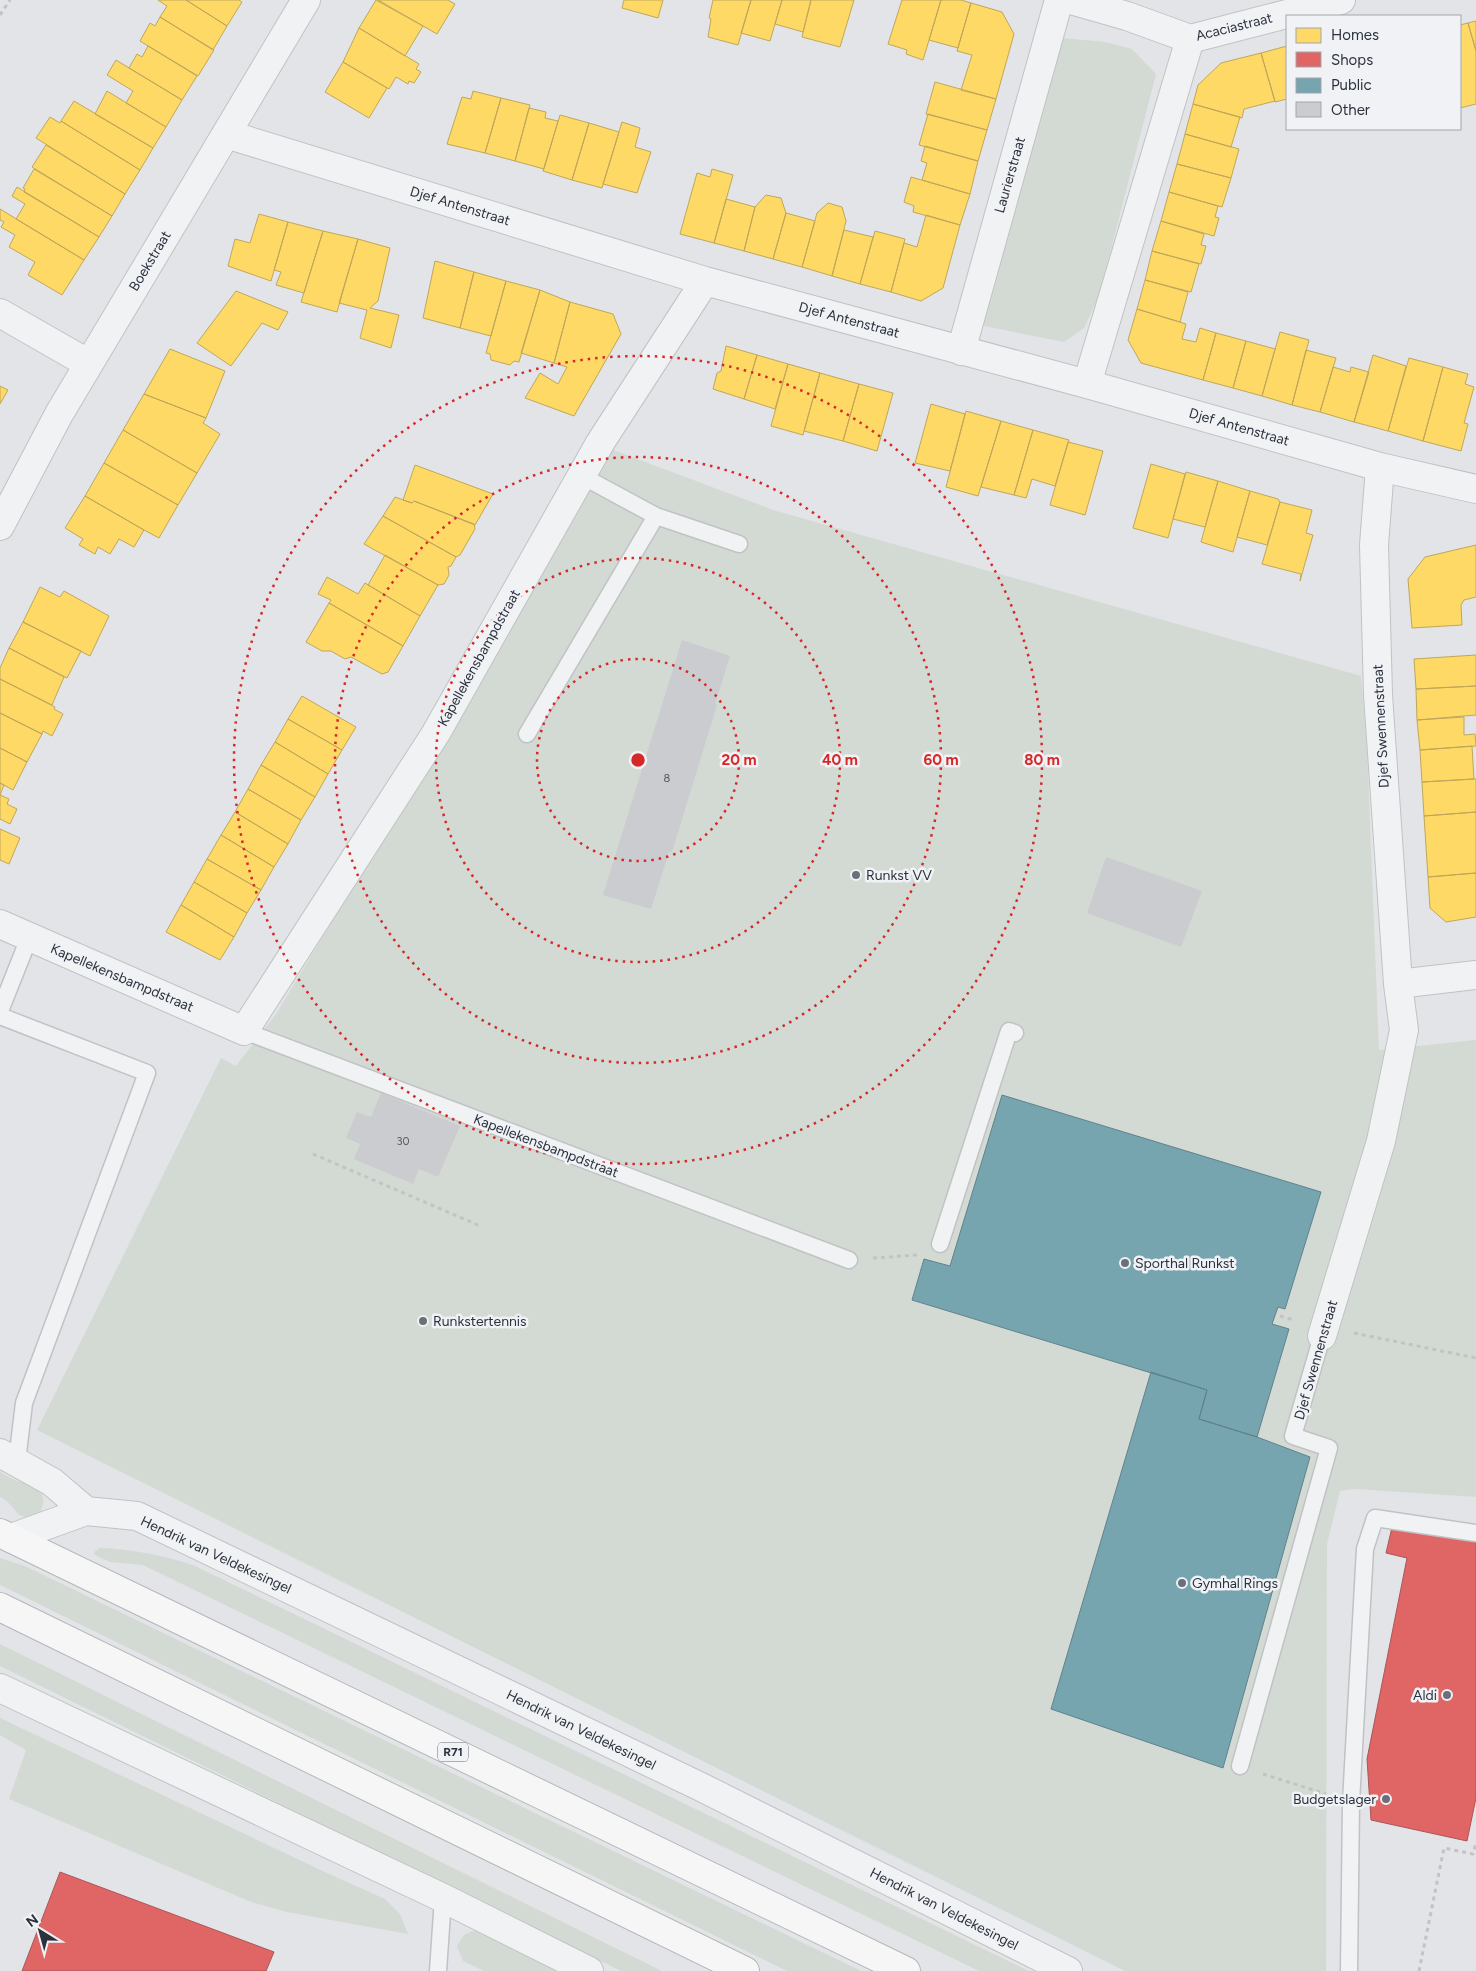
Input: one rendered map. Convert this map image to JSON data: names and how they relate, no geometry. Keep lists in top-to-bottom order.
{
  "streets": {
    "highway": ["Hendrik van Veldekesingel", "R71"],
    "street": [
      "Acaciastraat",
      "Laurierstraat",
      "Djef Antenstraat",
      "Boekstraat",
      "Kapellekensbampdstraat",
      "Djef Swennenstraat"
    ]
  },
  "crossings": [
    ["Laurierstraat", "Djef Antenstraat"],
    ["Djef Antenstraat", "Boekstraat"],
    ["Djef Antenstraat", "Kapellekensbampdstraat"],
    ["Djef Antenstraat", "Djef Swennenstraat"]
  ],
  "places": [
    "Runkst VV",
    "Sporthal Runkst",
    "Runkstertennis",
    "Gymhal Rings",
    "Aldi",
    "Budgetslager"
  ],
  "house_numbers": ["8", "30"],
  "legend": [
    "Homes",
    "Shops",
    "Public",
    "Other"
  ],
  "north": "top left",
  "rings": [
    "20 m",
    "40 m",
    "60 m",
    "80 m"
  ]
}
